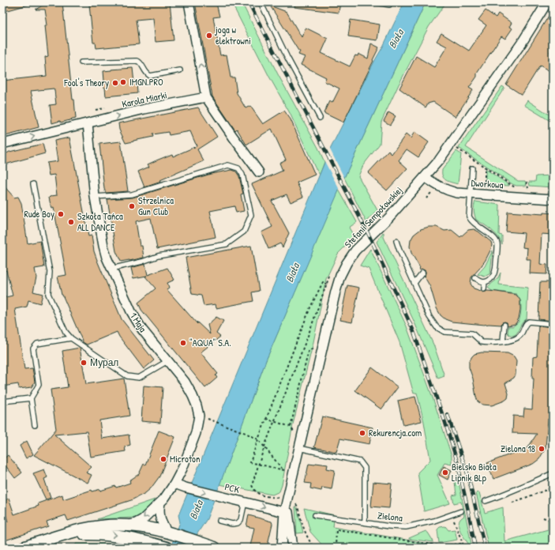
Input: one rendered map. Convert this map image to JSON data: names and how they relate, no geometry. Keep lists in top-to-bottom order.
{
  "streets": {
    "street": [
      "Karola Miarki",
      "Dworkowa",
      "Stefanii Sempołowskiej",
      "1 Maja",
      "PCK"
    ],
    "lane": ["Zielona"]
  },
  "crossings": [
    ["Karola Miarki", "1 Maja"],
    ["Dworkowa", "Stefanii Sempołowskiej"],
    ["Stefanii Sempołowskiej", "PCK"],
    ["1 Maja", "PCK"]
  ],
  "one_way": ["Karola Miarki", "PCK"],
  "water": ["Biała"],
  "places": [
    "joga w elektrowni",
    "IMGN.PRO",
    "Fool's Theory",
    "Strzelnica Gun Club",
    "Rude Boy",
    "Szkoła Tańca ALL DANCE",
    "\"AQUA\" S.A.",
    "Мурал",
    "Rekurencja.com",
    "Zielona 18",
    "Microton",
    "Bielsko Biała Lipnik BLp"
  ]
}
